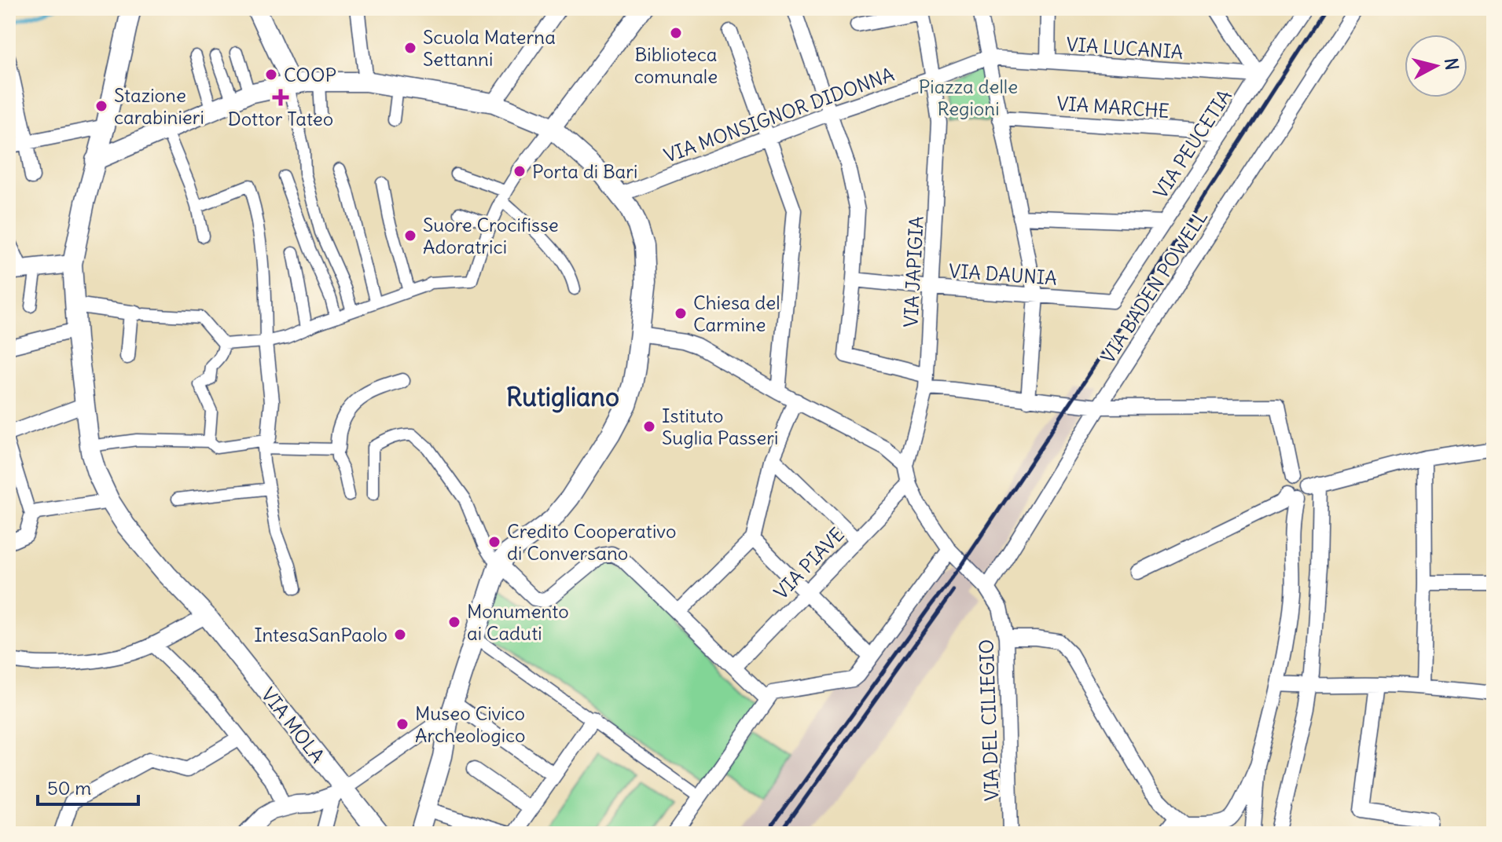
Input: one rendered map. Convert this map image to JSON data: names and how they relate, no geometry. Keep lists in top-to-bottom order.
{
  "streets": {
    "main road": ["VIA MOLA"],
    "street": [
      "VIA LUCANIA",
      "VIA MARCHE",
      "VIA MONSIGNOR DIDONNA",
      "VIA PEUCETIA",
      "VIA JAPIGIA",
      "VIA DAUNIA",
      "VIA BADEN POWELL",
      "VIA PIAVE",
      "VIA DEL CILIEGIO"
    ]
  },
  "crossings": [
    ["VIA LUCANIA", "VIA MONSIGNOR DIDONNA"],
    ["VIA LUCANIA", "VIA PEUCETIA"],
    ["VIA MARCHE", "VIA PEUCETIA"],
    ["VIA MONSIGNOR DIDONNA", "VIA JAPIGIA"],
    ["VIA PEUCETIA", "VIA DAUNIA"],
    ["VIA JAPIGIA", "VIA DAUNIA"],
    ["VIA JAPIGIA", "VIA DEL CILIEGIO"],
    ["VIA BADEN POWELL", "VIA DEL CILIEGIO"],
    ["VIA PIAVE", "VIA DEL CILIEGIO"]
  ],
  "districts": ["Rutigliano"],
  "parks": ["Piazza delle Regioni"],
  "places": {
    "other": [
      "Biblioteca comunale",
      "Scuola Materna Settanni",
      "COOP",
      "Stazione carabinieri",
      "Porta di Bari",
      "Suore Crocifisse Adoratrici",
      "Chiesa del Carmine",
      "Istituto Suglia Passeri",
      "Credito Cooperativo di Conversano",
      "Monumento ai Caduti",
      "IntesaSanPaolo",
      "Museo Civico Archeologico"
    ],
    "health": ["Dottor Tateo"]
  },
  "scale_bar": "50 m",
  "north": "right"
}
